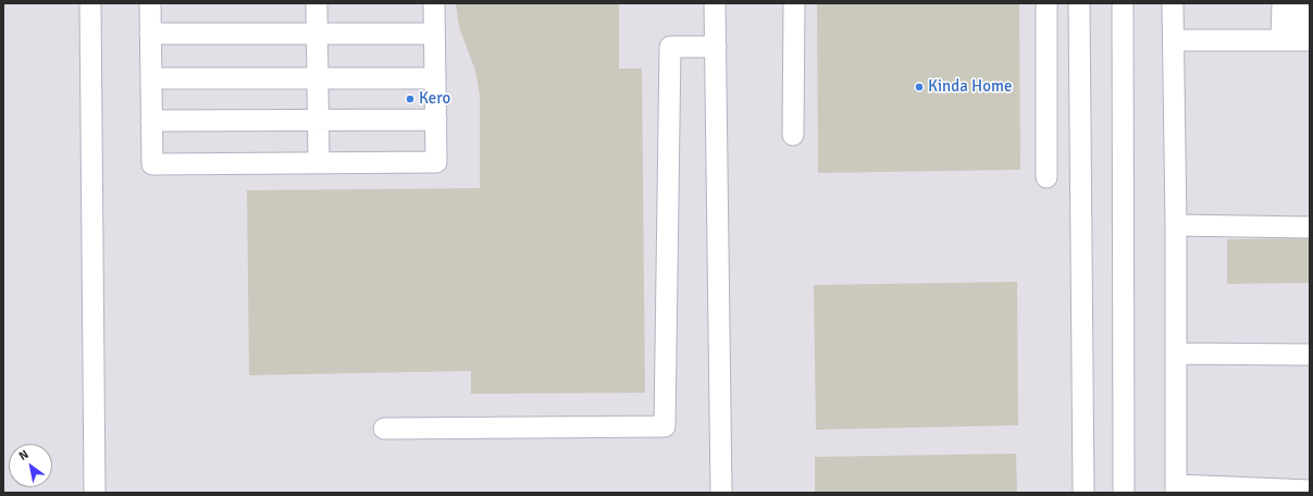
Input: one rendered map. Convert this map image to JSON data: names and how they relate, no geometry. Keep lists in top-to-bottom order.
{
  "places": ["Kinda Home", "Kero"],
  "north": "top left"
}
